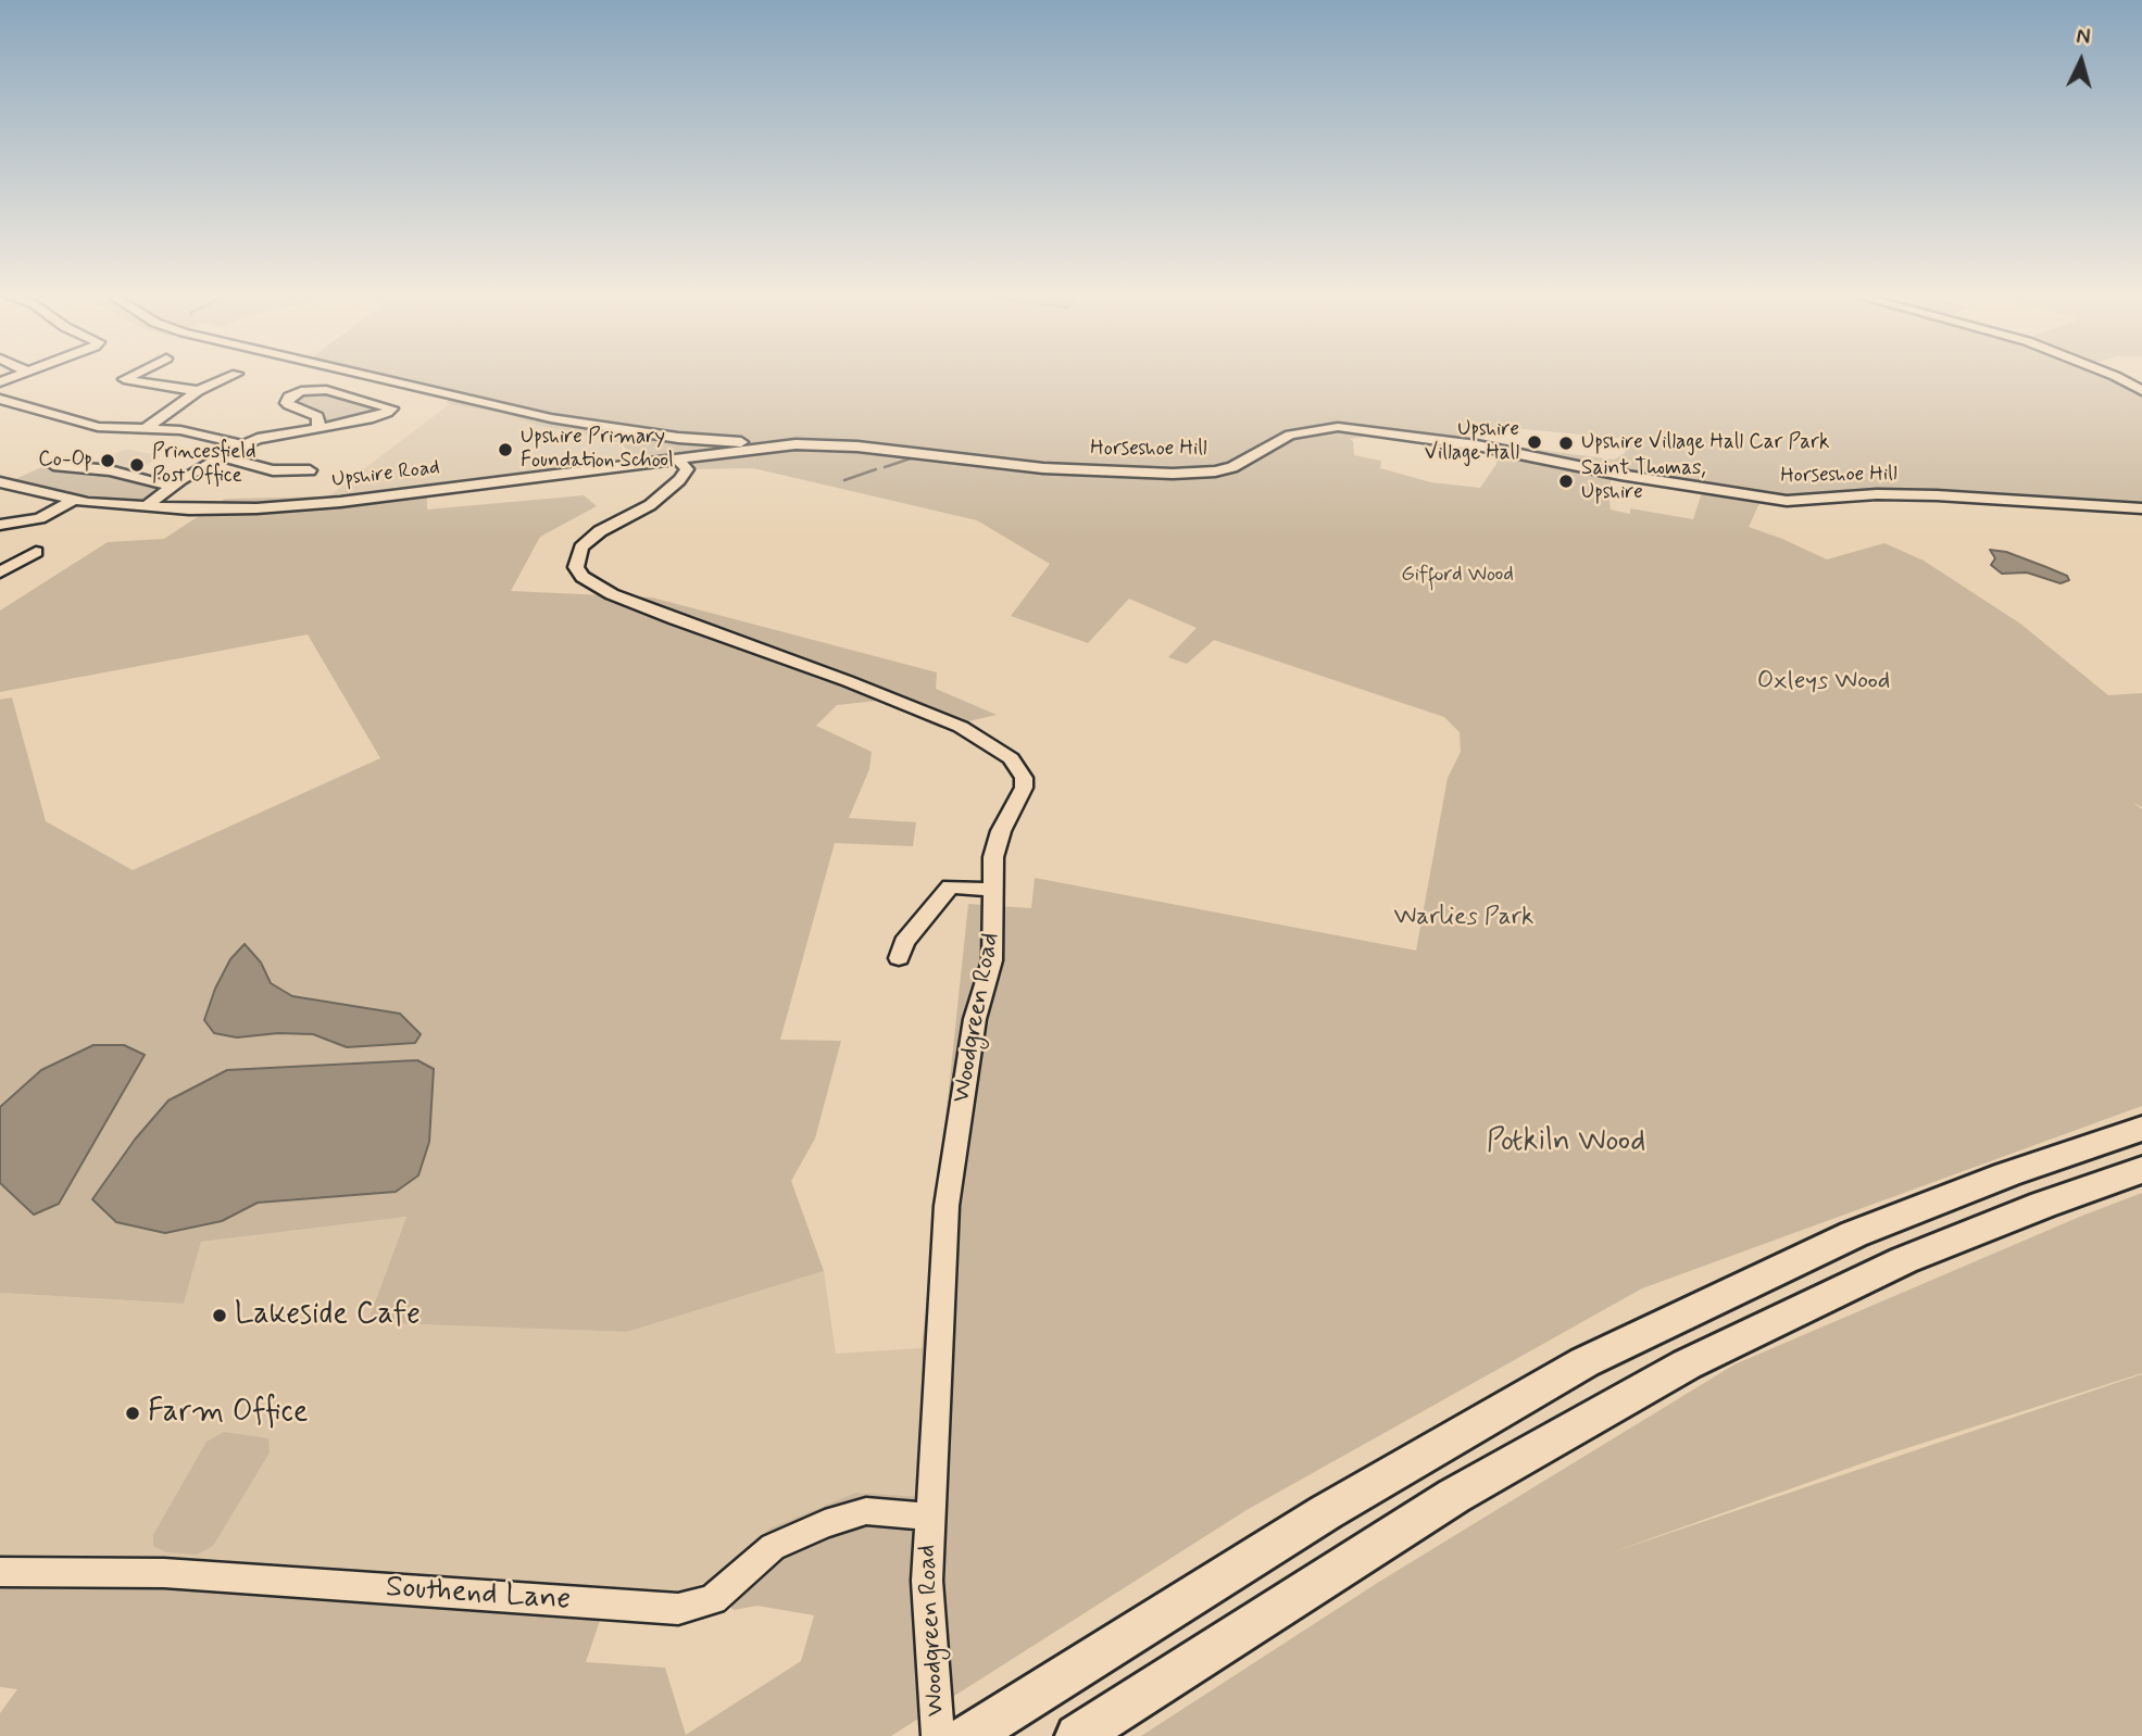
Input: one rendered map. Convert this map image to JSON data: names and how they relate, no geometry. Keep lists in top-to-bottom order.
{
  "streets": {
    "street": [
      "Horseshoe Hill",
      "Upshire Road",
      "Woodgreen Road",
      "Southend Lane"
    ]
  },
  "crossings": [
    ["Horseshoe Hill", "Woodgreen Road"],
    ["Upshire Road", "Woodgreen Road"],
    ["Woodgreen Road", "Southend Lane"]
  ],
  "parks": [
    "Gifford Wood",
    "Oxleys Wood",
    "Warlies Park",
    "Potkiln Wood"
  ],
  "places": [
    "Upshire Village Hall",
    "Upshire Village Hall Car Park",
    "Upshire Primary Foundation School",
    "Co-Op",
    "Princesfield Post Office",
    "Saint Thomas, Upshire",
    "Lakeside Cafe",
    "Farm Office"
  ],
  "north": "top"
}
